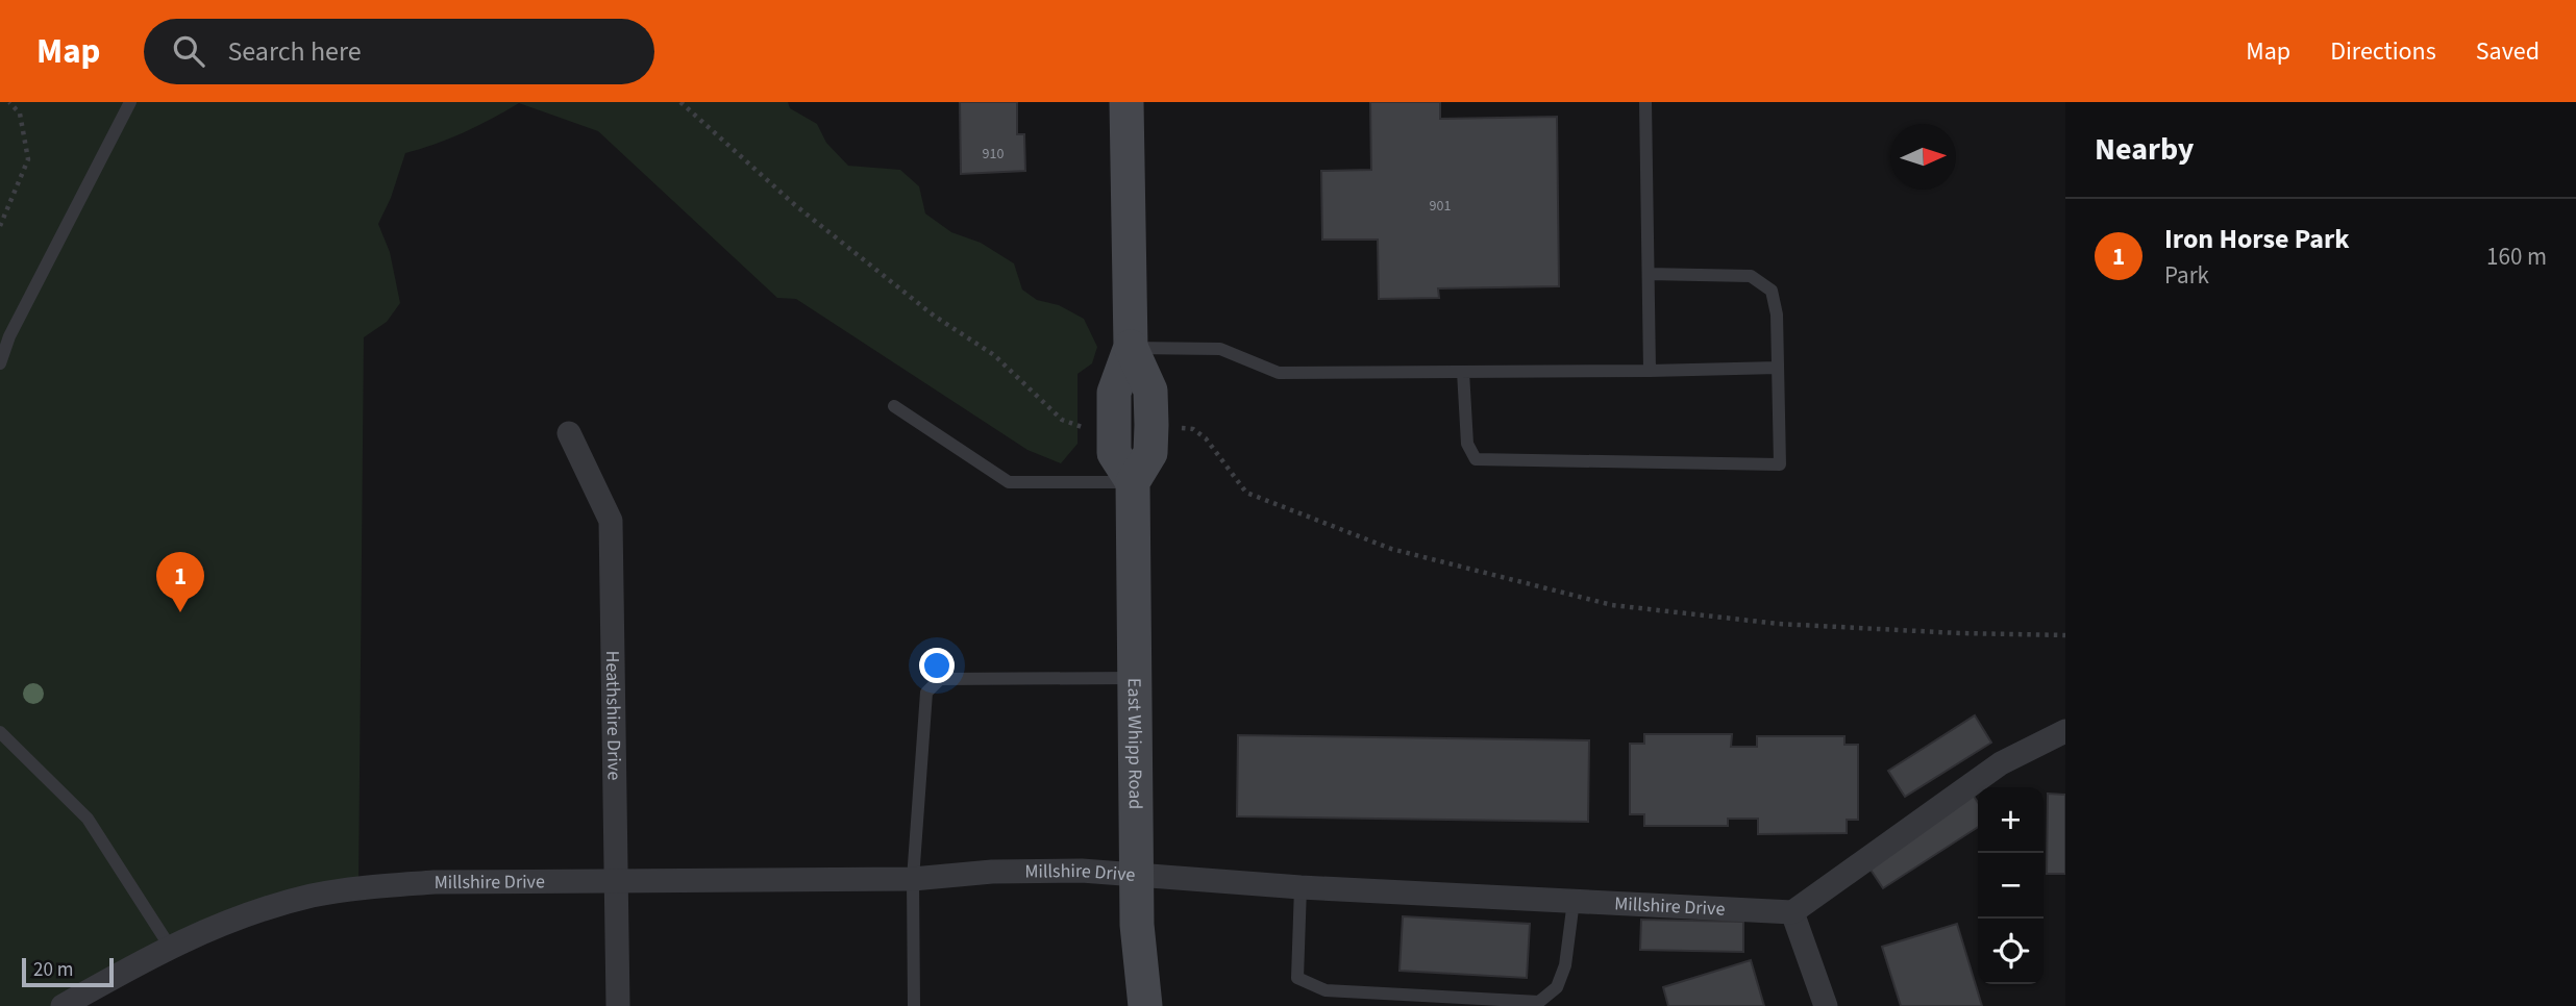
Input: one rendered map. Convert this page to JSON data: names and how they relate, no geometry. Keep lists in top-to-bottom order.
{
  "streets": {
    "main road": ["East Whipp Road"],
    "street": ["Heathshire Drive", "Millshire Drive"]
  },
  "crossings": [
    ["Heathshire Drive", "Millshire Drive"],
    ["East Whipp Road", "Millshire Drive"]
  ],
  "house_numbers": ["910", "901"],
  "scale_bar": "20 m",
  "north": "right",
  "page": {
    "header": "Map",
    "search": "Search here",
    "nav": ["Map", "Directions", "Saved"],
    "heading": "Nearby",
    "list": [
      {
        "mark": "1",
        "name": "Iron Horse Park",
        "note": "Park",
        "value": "160 m"
      }
    ],
    "pins": "1",
    "map_buttons": ["+", "−"],
    "scale": "20 m"
  }
}
